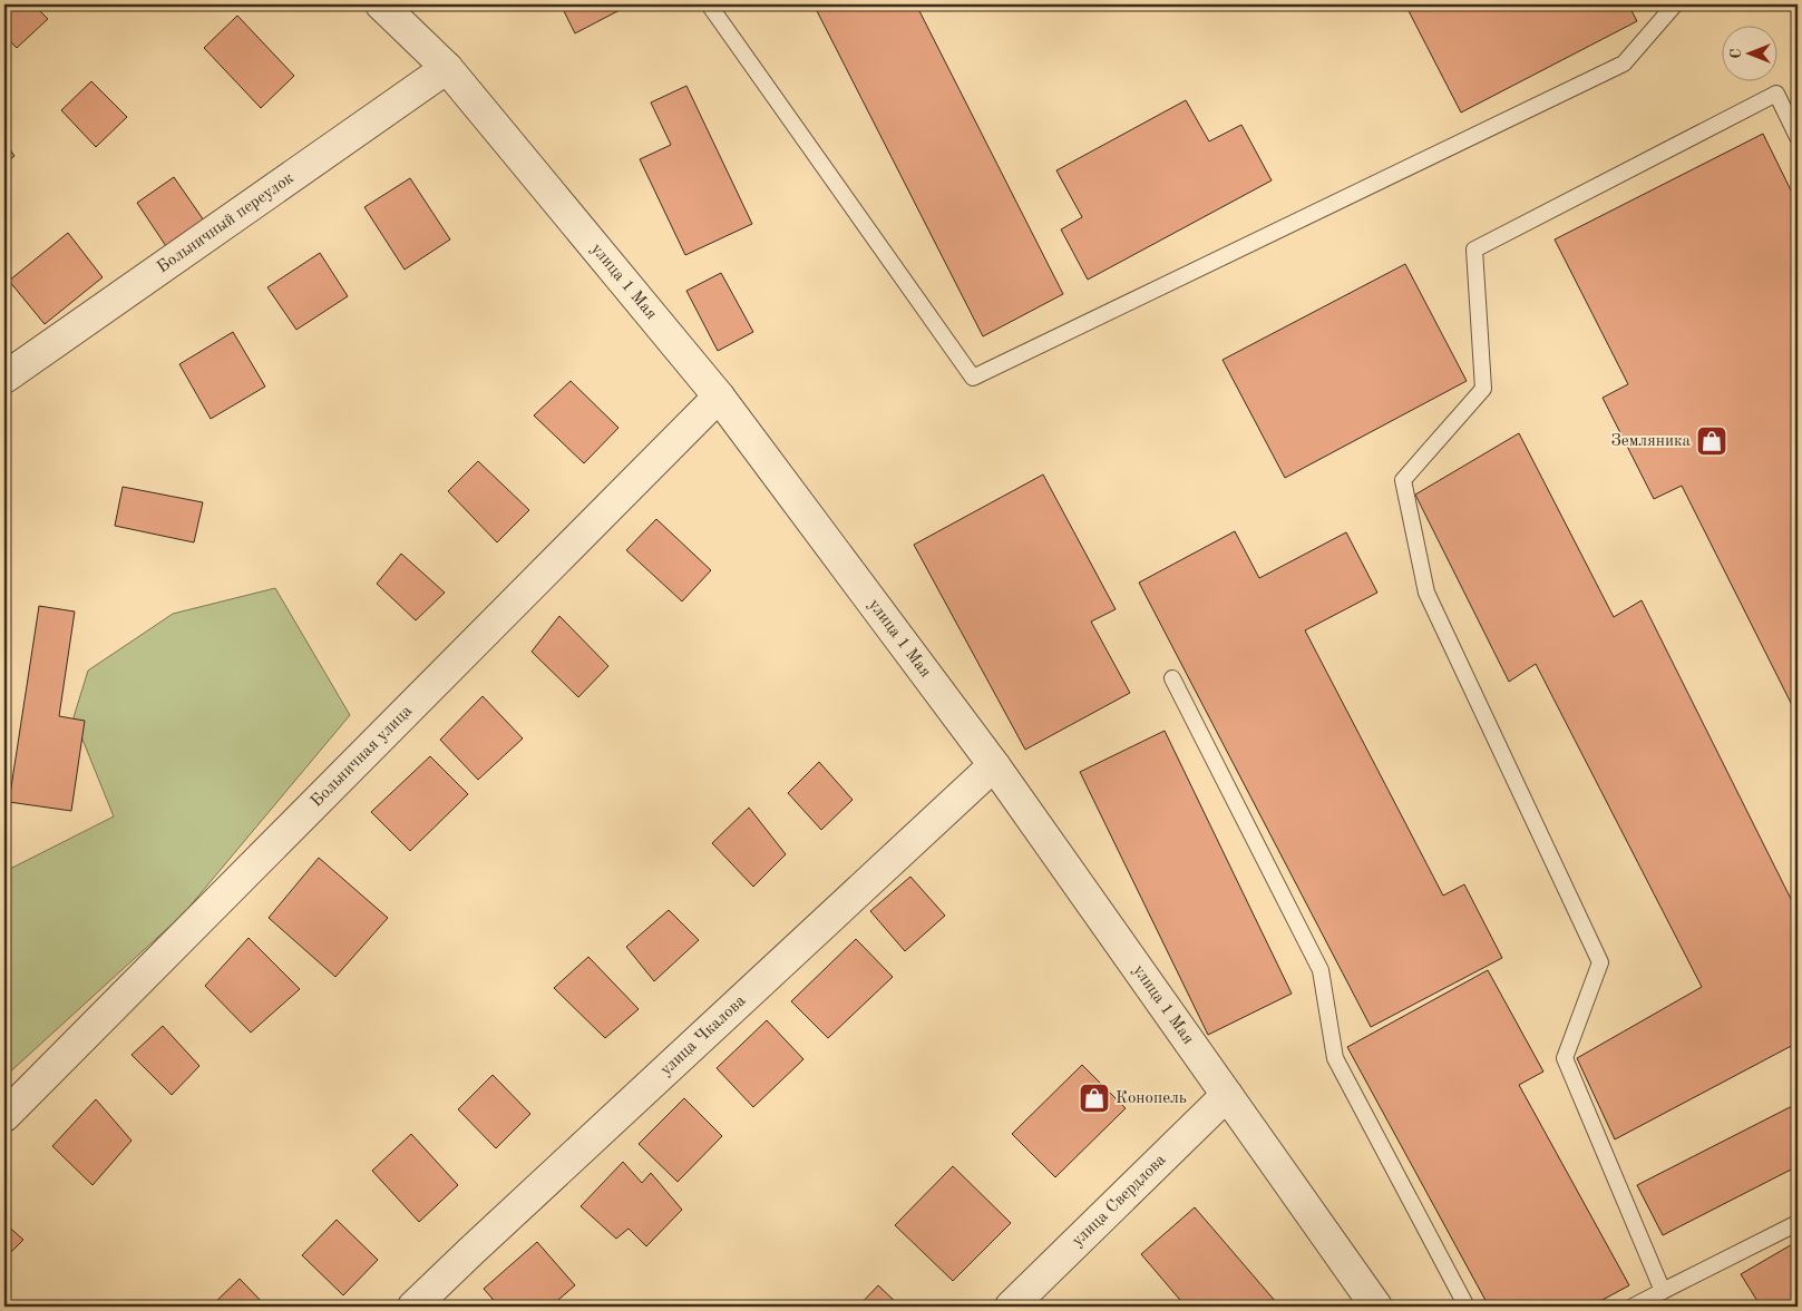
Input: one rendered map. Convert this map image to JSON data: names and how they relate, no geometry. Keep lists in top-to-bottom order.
{
  "streets": {
    "street": [
      "Больничный переулок",
      "улица 1 Мая",
      "Больничная улица",
      "улица Чкалова",
      "улица Свердлова"
    ]
  },
  "crossings": [
    ["Больничный переулок", "улица 1 Мая"],
    ["улица 1 Мая", "Больничная улица"],
    ["улица 1 Мая", "улица Чкалова"],
    ["улица 1 Мая", "улица Свердлова"]
  ],
  "places": {
    "shop": ["Земляника", "Конопель"]
  },
  "north": "left"
}
